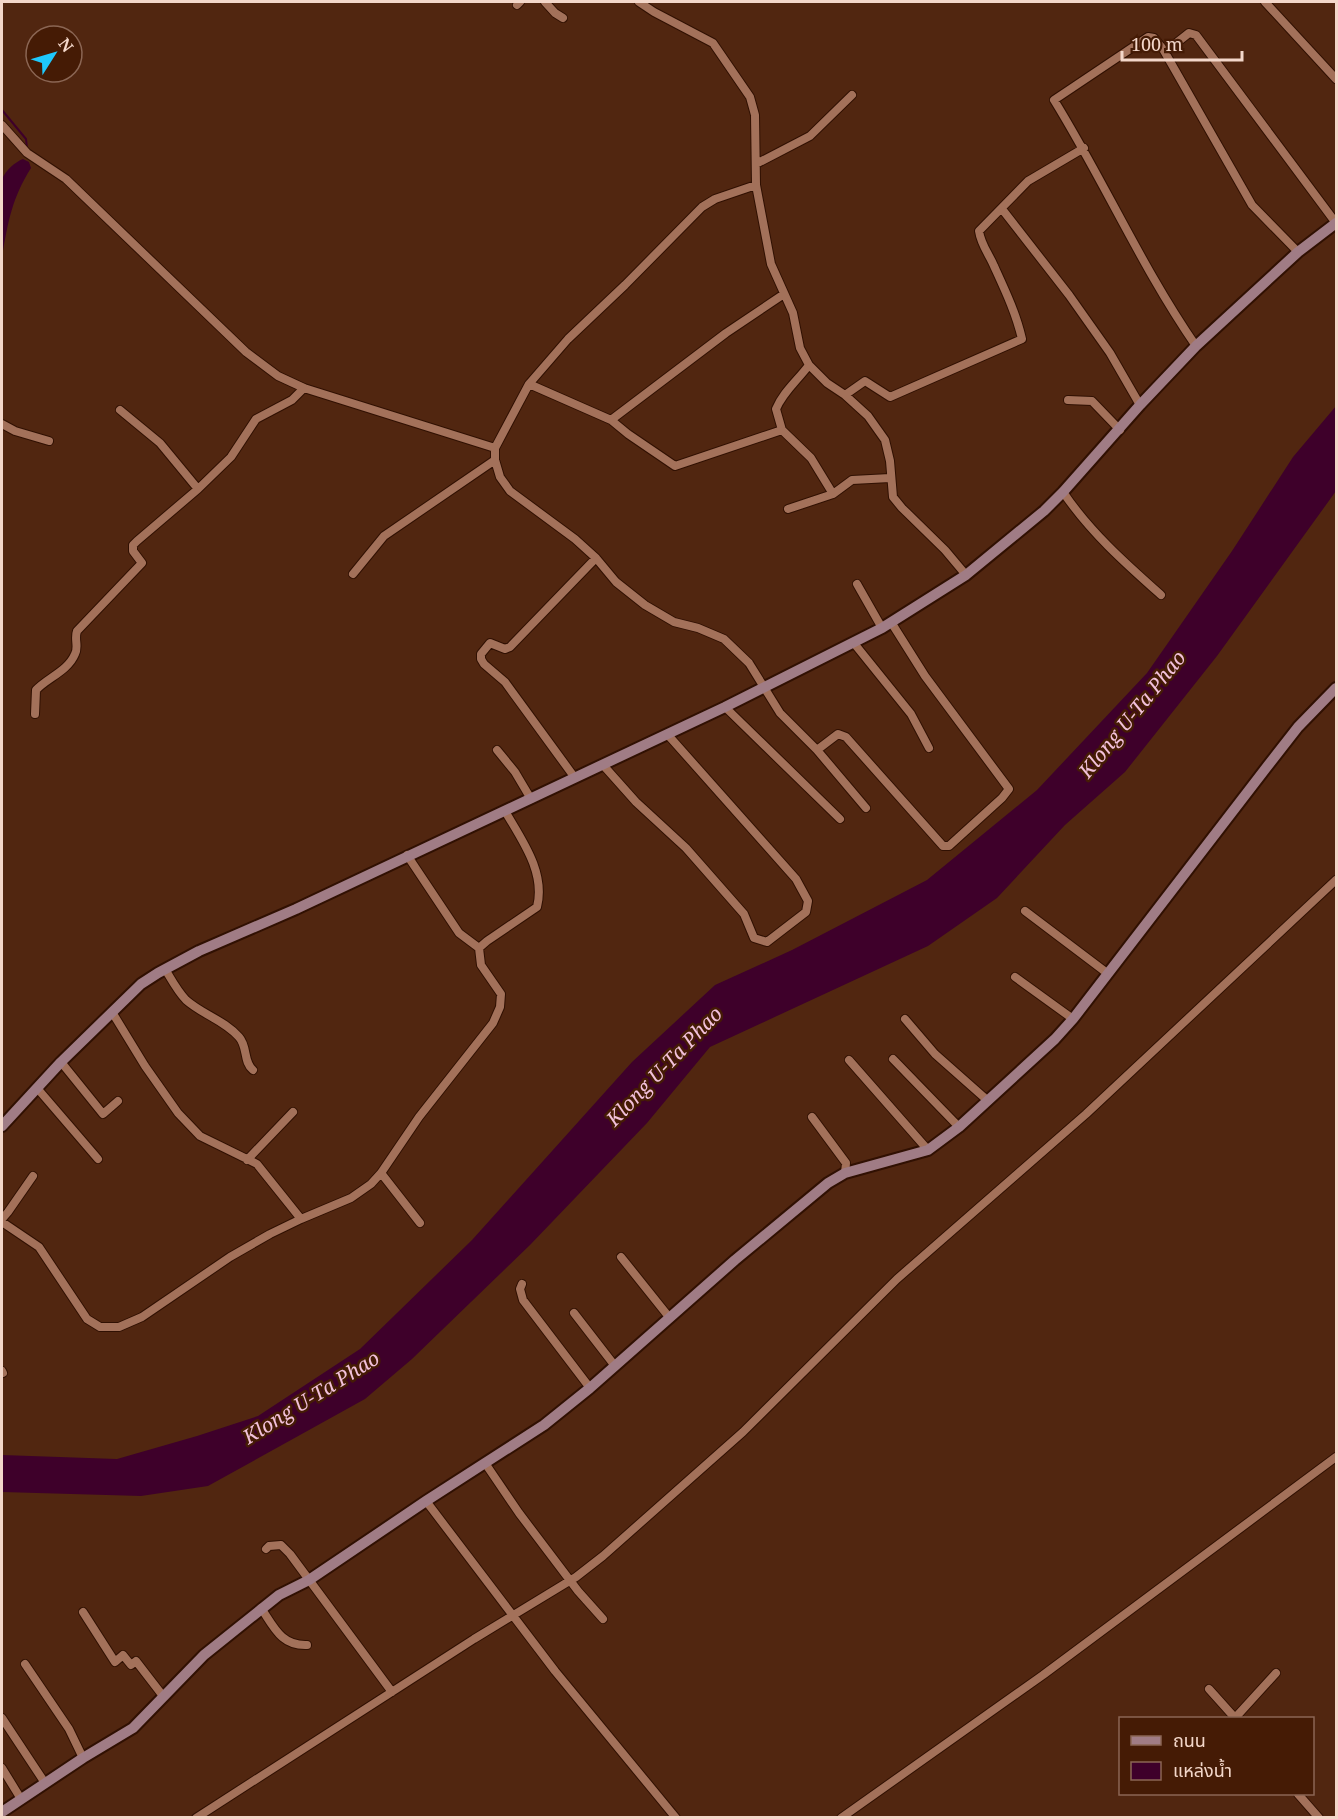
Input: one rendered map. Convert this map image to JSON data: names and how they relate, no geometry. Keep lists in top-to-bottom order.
{
  "water": ["Klong U-Ta Phao"],
  "legend": ["ถนน", "แหล่งน้ำ"],
  "scale_bar": "100 m",
  "north": "top right"
}
